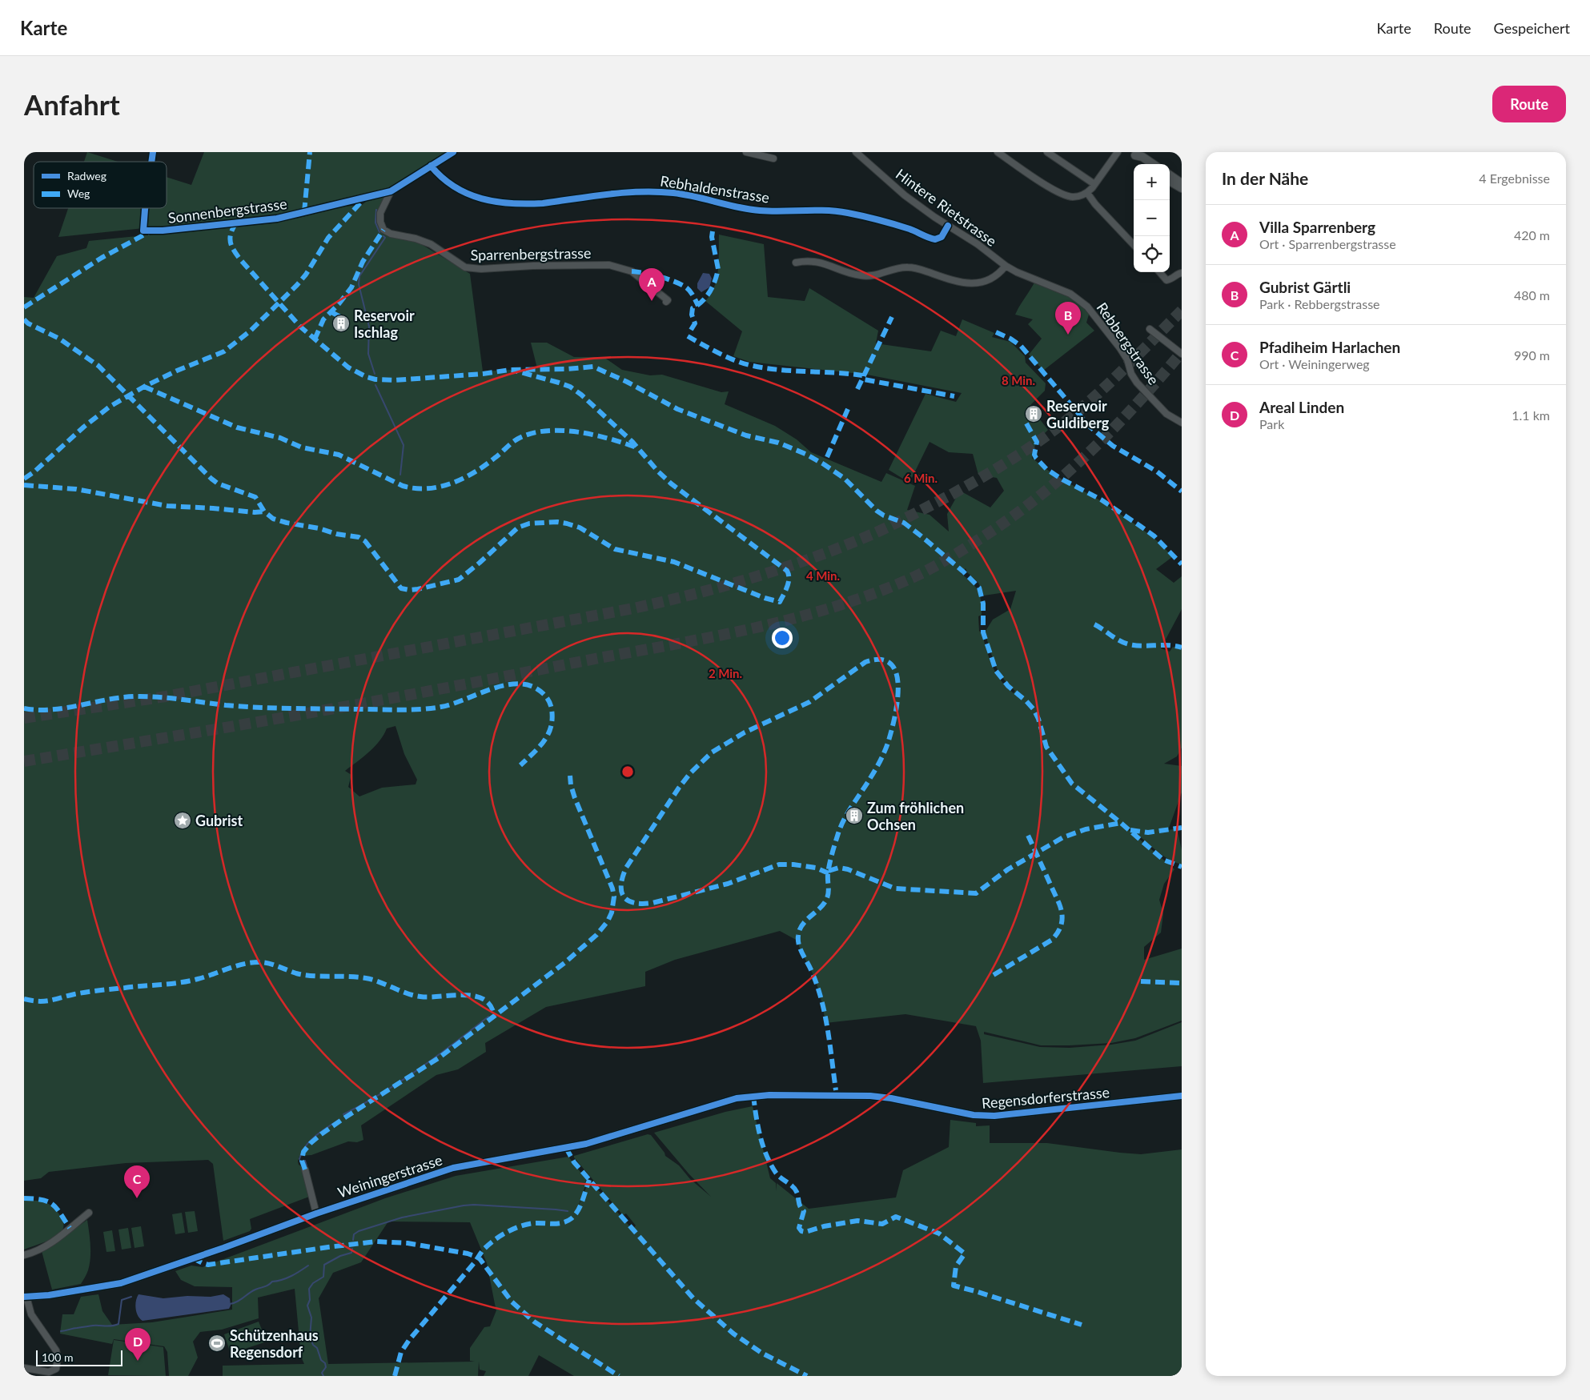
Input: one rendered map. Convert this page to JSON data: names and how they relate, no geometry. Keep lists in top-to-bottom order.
{
  "streets": {
    "street": [
      "Rebhaldenstrasse",
      "Hintere Rietstrasse",
      "Sonnenbergstrasse",
      "Sparrenbergstrasse",
      "Rebbergstrasse",
      "Regensdorferstrasse",
      "Weiningerstrasse"
    ]
  },
  "crossings": [
    ["Rebhaldenstrasse", "Hintere Rietstrasse"],
    ["Hintere Rietstrasse", "Rebbergstrasse"],
    ["Sonnenbergstrasse", "Sparrenbergstrasse"],
    ["Regensdorferstrasse", "Weiningerstrasse"]
  ],
  "places": {
    "building": ["Reservoir Ischlag", "Reservoir Guldiberg", "Zum fröhlichen Ochsen"],
    "place": ["Gubrist"],
    "sports": ["Schützenhaus Regensdorf"]
  },
  "legend": ["Radweg", "Weg"],
  "scale_bar": "100 m",
  "page": {
    "header": "Karte",
    "nav": ["Karte", "Route", "Gespeichert"],
    "buttons": "Route",
    "title": "Anfahrt",
    "heading": ["In der Nähe", "4 Ergebnisse"],
    "map_buttons": ["+", "−"],
    "list": [
      {
        "mark": "A",
        "name": "Villa Sparrenberg",
        "note": "Ort · Sparrenbergstrasse",
        "value": "420 m"
      },
      {
        "mark": "B",
        "name": "Gubrist Gärtli",
        "note": "Park · Rebbergstrasse",
        "value": "480 m"
      },
      {
        "mark": "C",
        "name": "Pfadiheim Harlachen",
        "note": "Ort · Weiningerweg",
        "value": "990 m"
      },
      {
        "mark": "D",
        "name": "Areal Linden",
        "note": "Park",
        "value": "1.1 km"
      }
    ],
    "pins": [
      "A",
      "B",
      "C",
      "D"
    ],
    "scale": "100 m"
  },
  "rings": [
    "8 Min.",
    "6 Min.",
    "4 Min.",
    "2 Min."
  ]
}
